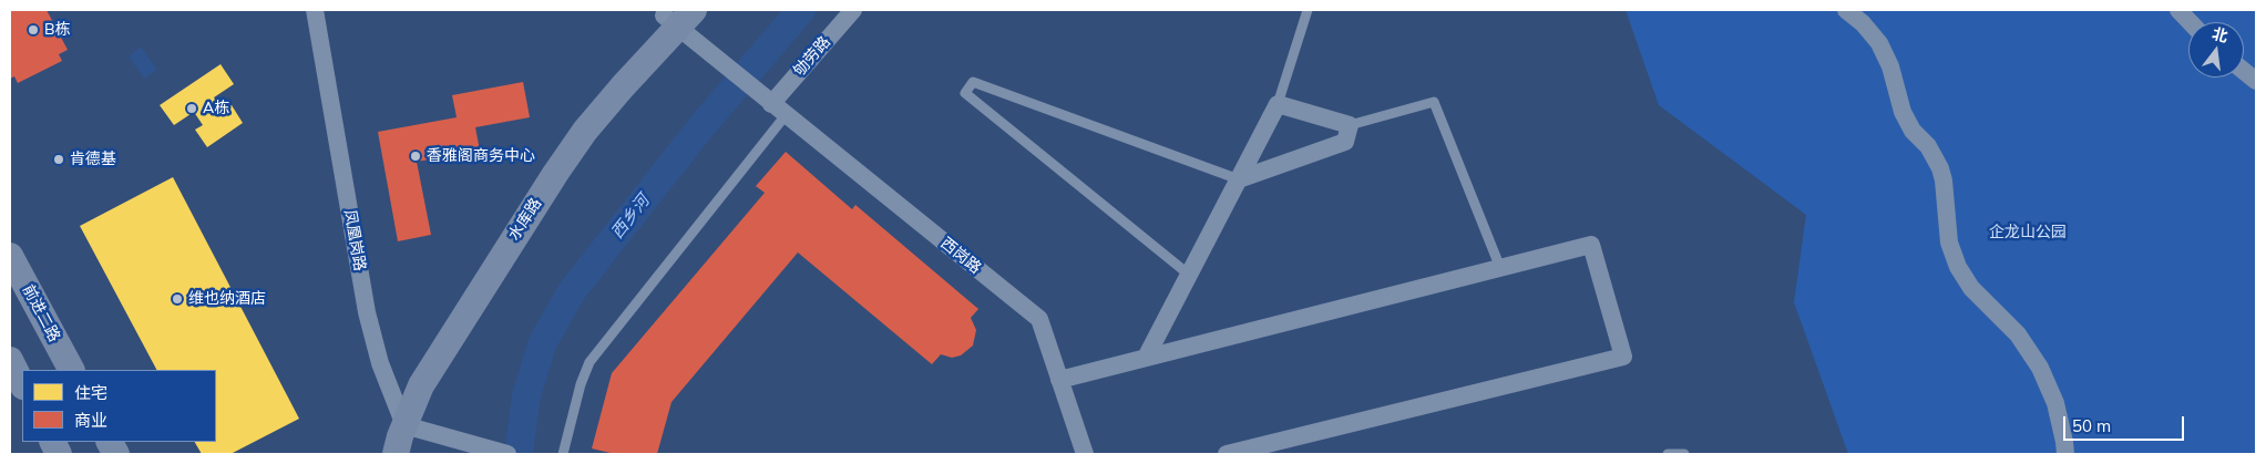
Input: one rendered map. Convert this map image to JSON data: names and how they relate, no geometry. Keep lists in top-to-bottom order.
{
  "streets": {
    "main road": ["水库路", "前进二路"],
    "street": ["劬劳路", "凤凰岗路", "西岗路"]
  },
  "crossings": [
    ["劬劳路", "西岗路"],
    ["水库路", "凤凰岗路"],
    ["水库路", "西岗路"]
  ],
  "water": ["西乡河"],
  "parks": ["企龙山公园"],
  "places": [
    "B栋",
    "A栋",
    "香雅阁商务中心",
    "肯德基",
    "维也纳酒店"
  ],
  "legend": ["住宅", "商业"],
  "scale_bar": "50 m",
  "north": "top"
}
